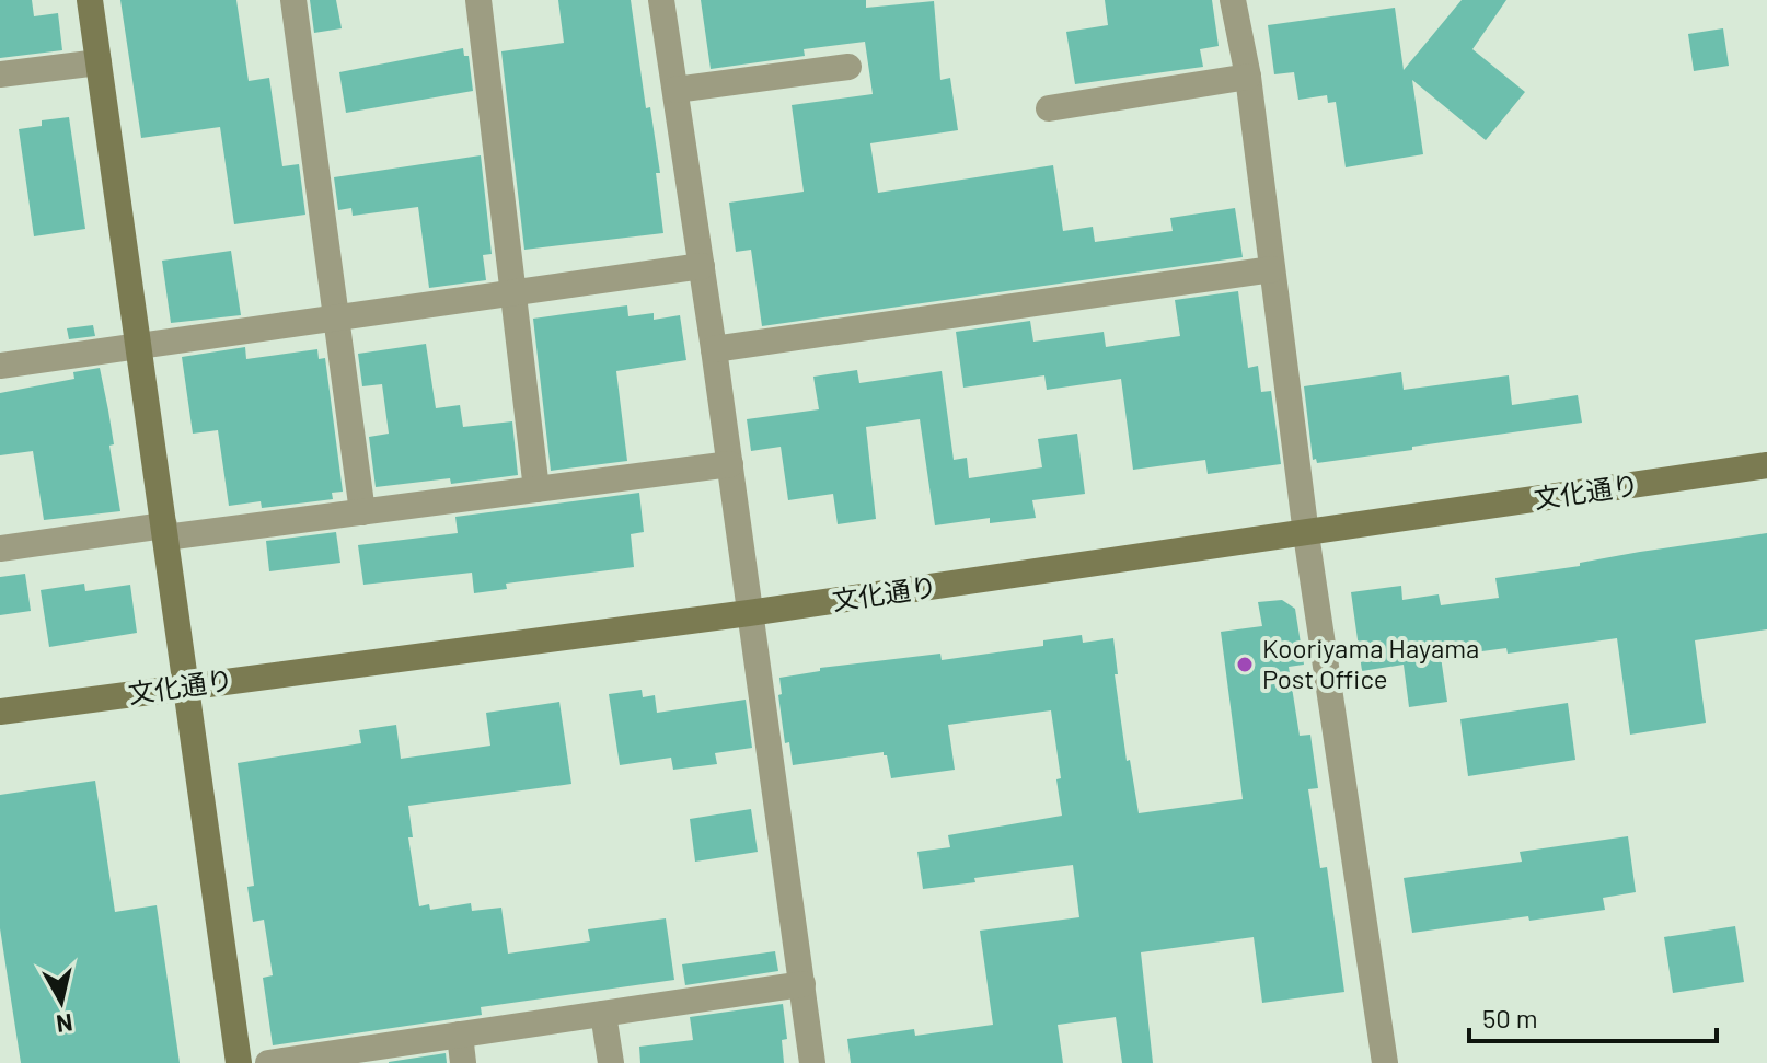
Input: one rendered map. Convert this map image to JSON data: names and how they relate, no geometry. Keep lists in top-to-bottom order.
{
  "streets": {
    "street": ["文化通り"]
  },
  "places": ["Kooriyama Hayama Post Office"],
  "scale_bar": "50 m",
  "north": "bottom"
}
